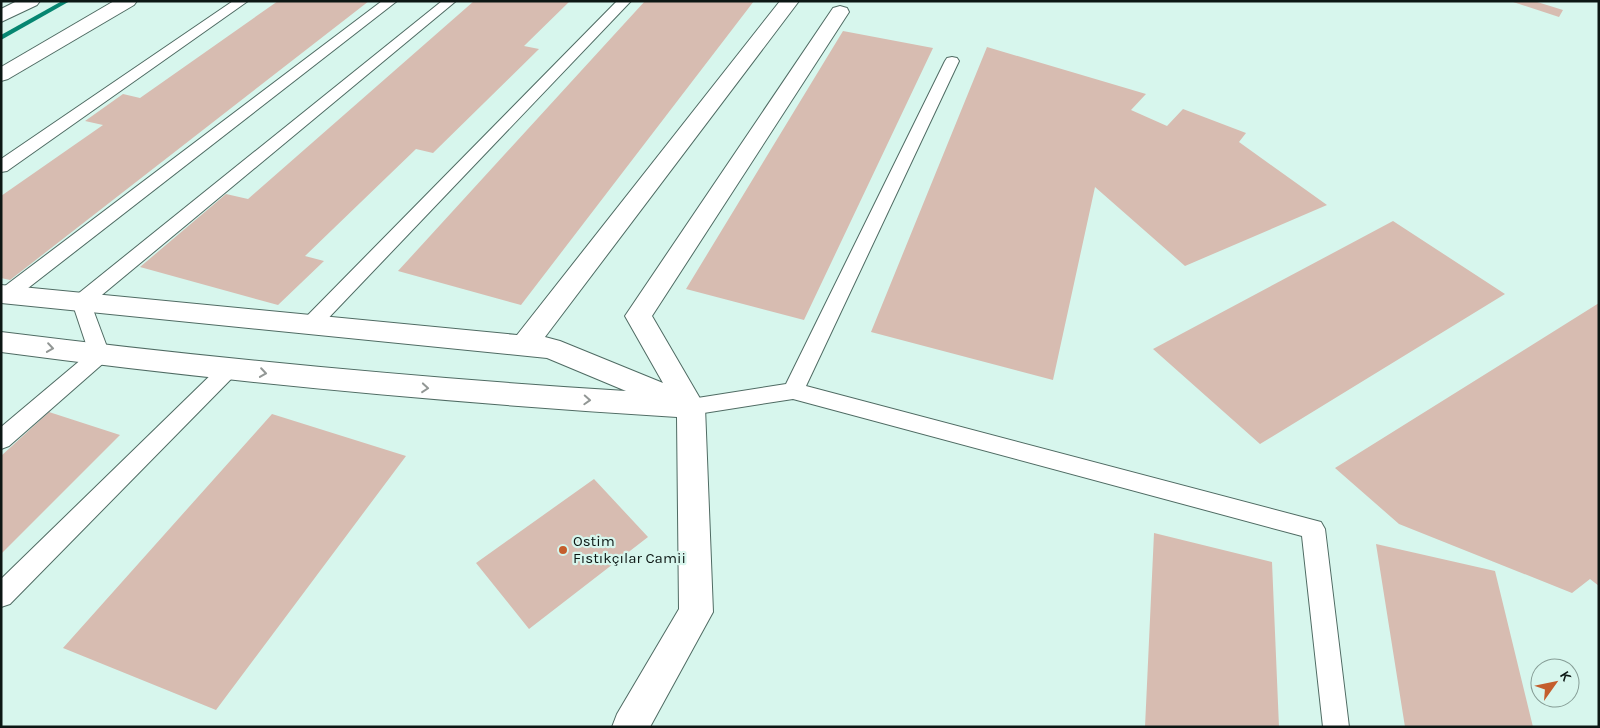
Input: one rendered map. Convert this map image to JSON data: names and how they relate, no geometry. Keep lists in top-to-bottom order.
{
  "places": ["Ostim Fıstıkçılar Camii"],
  "north": "top right"
}
